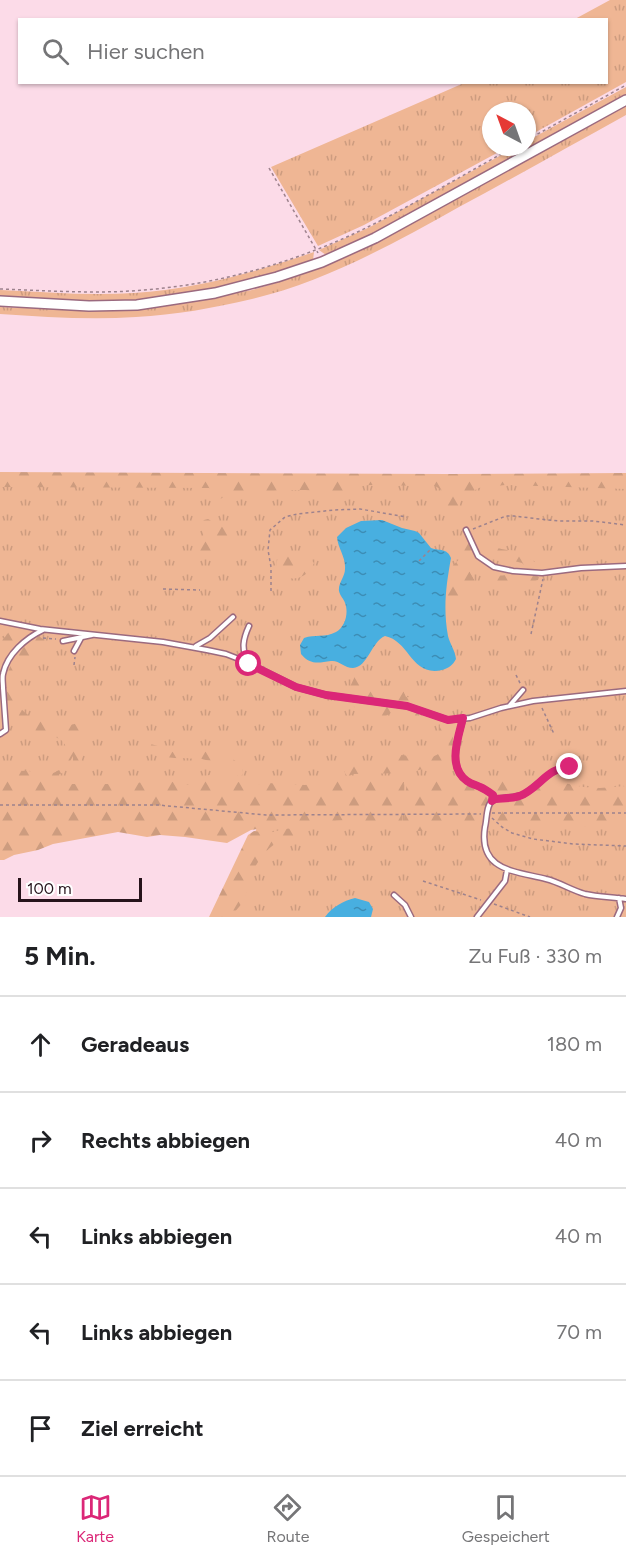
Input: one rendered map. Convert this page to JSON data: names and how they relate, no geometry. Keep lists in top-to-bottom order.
{
  "scale_bar": "100 m",
  "north": "top left",
  "page": {
    "search": "Hier suchen",
    "scale": "100 m",
    "heading": ["5 Min.", "Zu Fuß · 330 m"],
    "list": [
      ["Geradeaus", "180 m"],
      ["Rechts abbiegen", "40 m"],
      ["Links abbiegen", "40 m"],
      ["Links abbiegen", "70 m"],
      "Ziel erreicht"
    ],
    "nav": ["Karte", "Route", "Gespeichert"]
  }
}
